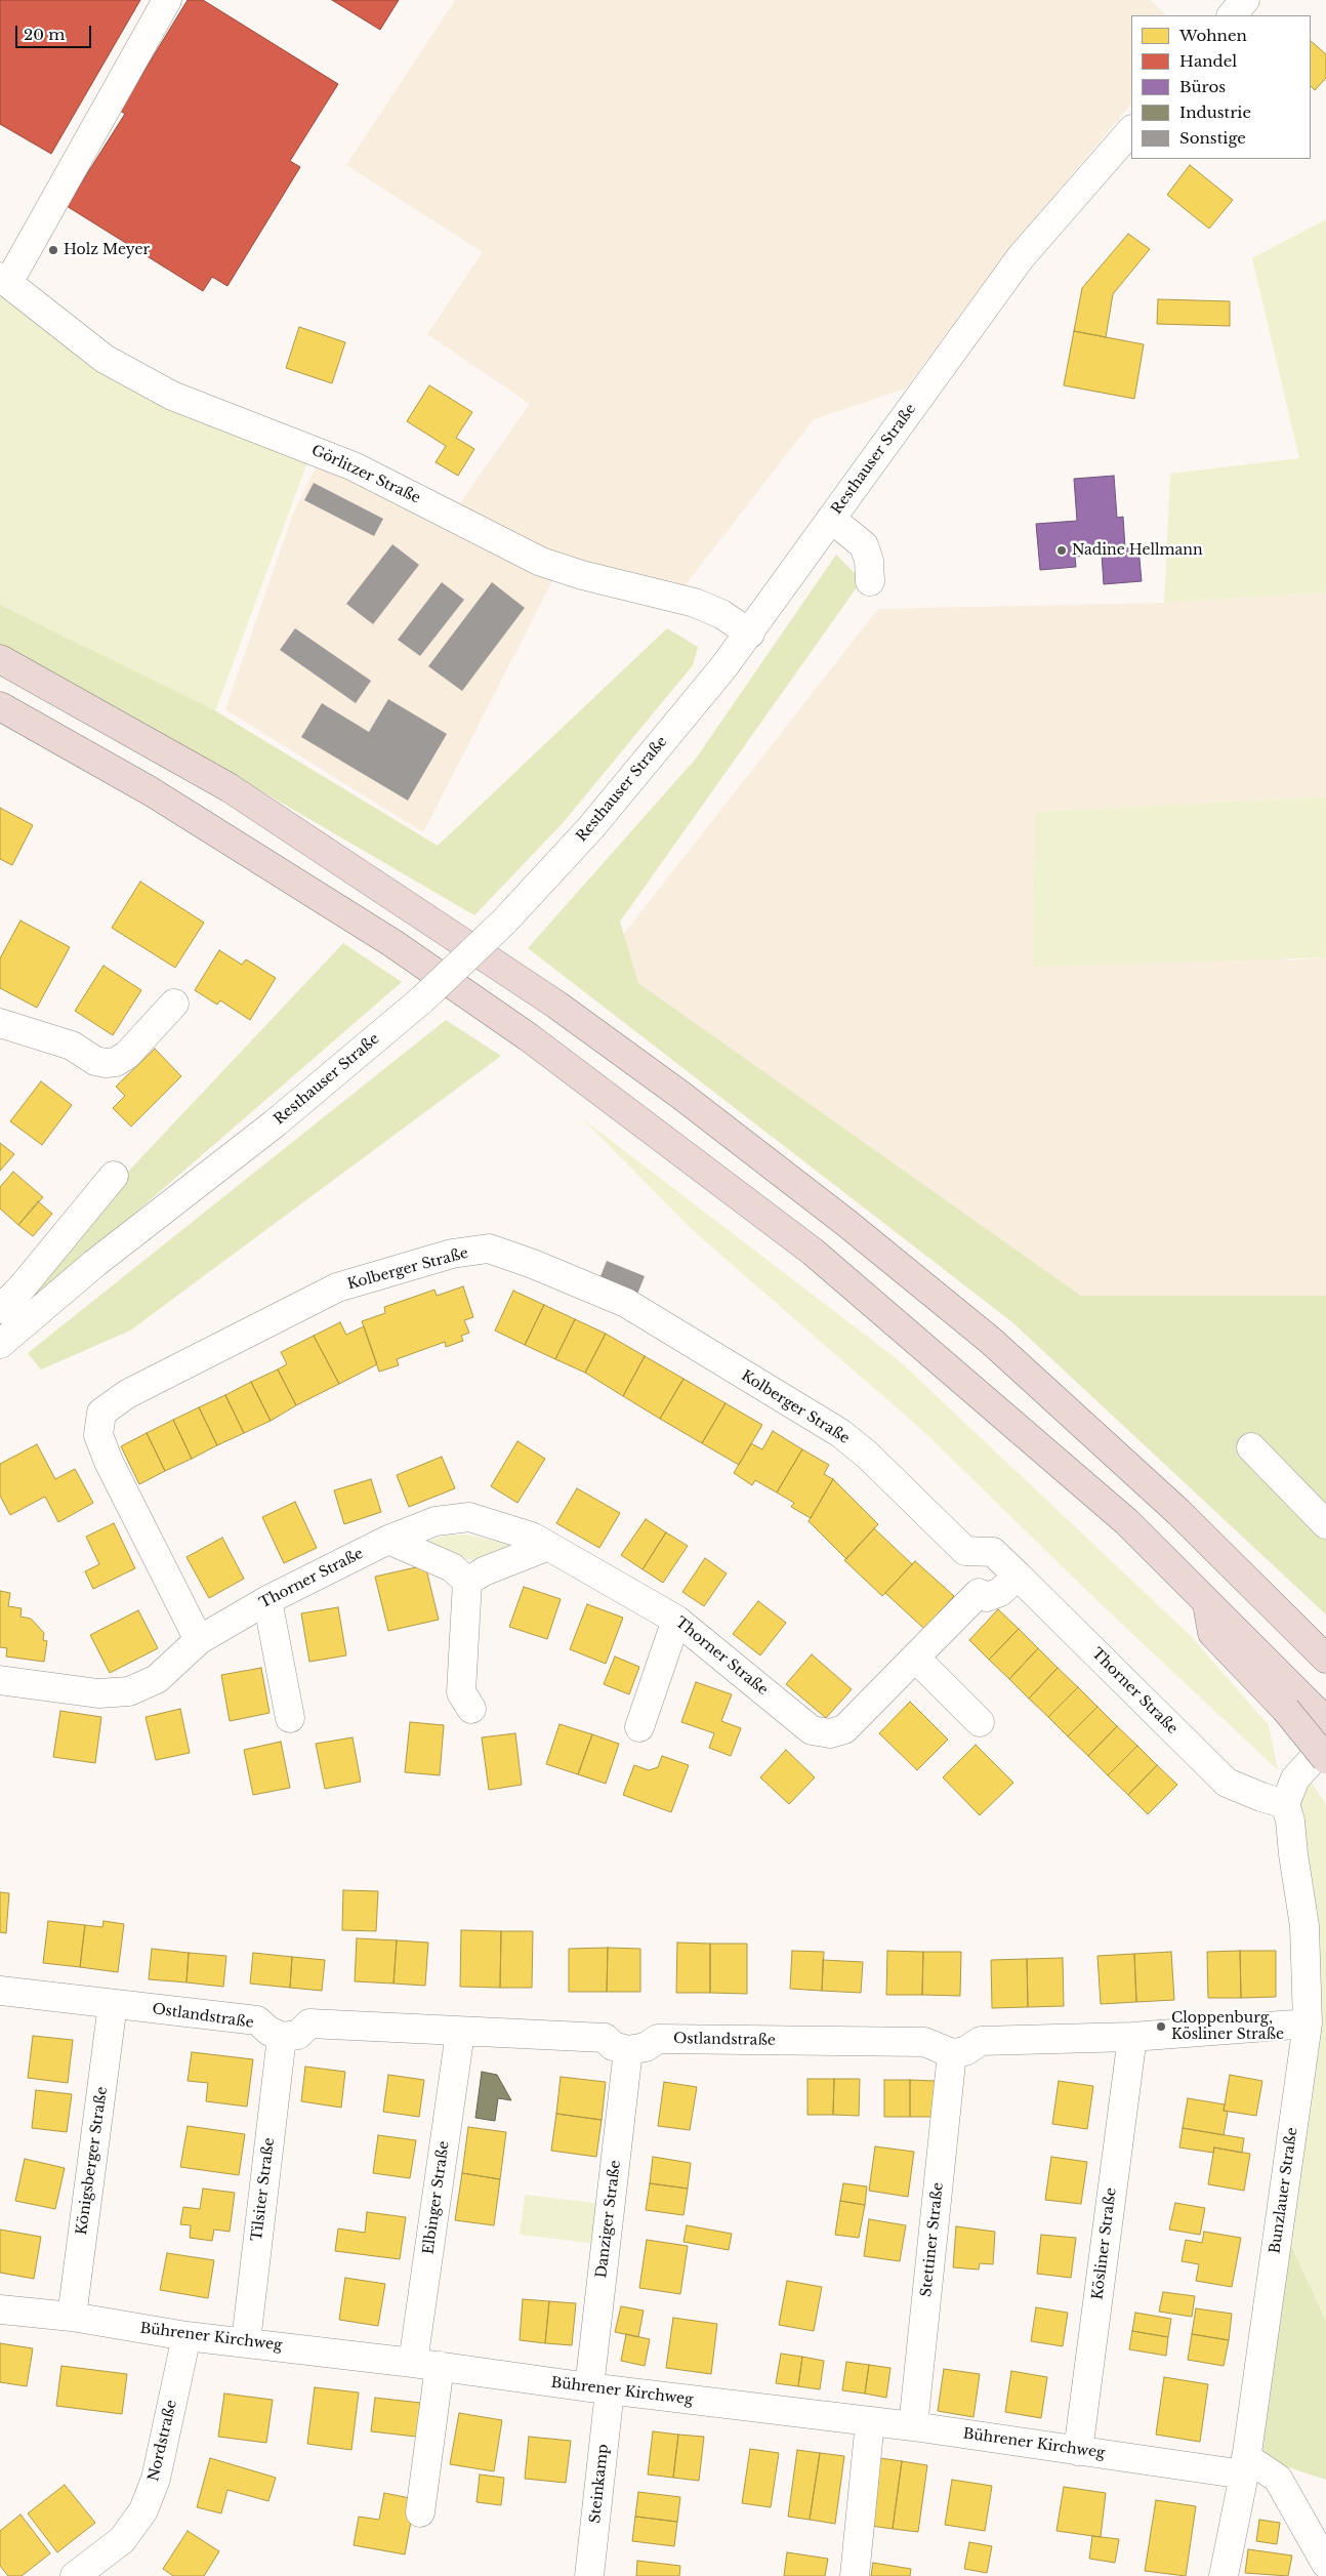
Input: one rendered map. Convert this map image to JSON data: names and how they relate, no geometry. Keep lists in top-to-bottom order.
{
  "streets": {
    "street": [
      "Resthauser Straße",
      "Görlitzer Straße",
      "Kolberger Straße",
      "Thorner Straße",
      "Ostlandstraße",
      "Königsberger Straße",
      "Tilsiter Straße",
      "Bunzlauer Straße",
      "Elbinger Straße",
      "Danziger Straße",
      "Stettiner Straße",
      "Kösliner Straße",
      "Bührener Kirchweg",
      "Nordstraße",
      "Steinkamp"
    ]
  },
  "crossings": [
    ["Resthauser Straße", "Görlitzer Straße"],
    ["Kolberger Straße", "Thorner Straße"],
    ["Thorner Straße", "Bunzlauer Straße"],
    ["Ostlandstraße", "Königsberger Straße"],
    ["Ostlandstraße", "Tilsiter Straße"],
    ["Ostlandstraße", "Danziger Straße"],
    ["Ostlandstraße", "Stettiner Straße"],
    ["Königsberger Straße", "Bührener Kirchweg"],
    ["Tilsiter Straße", "Bührener Kirchweg"],
    ["Bunzlauer Straße", "Bührener Kirchweg"],
    ["Elbinger Straße", "Bührener Kirchweg"],
    ["Danziger Straße", "Bührener Kirchweg"],
    ["Danziger Straße", "Steinkamp"],
    ["Stettiner Straße", "Bührener Kirchweg"],
    ["Kösliner Straße", "Bührener Kirchweg"],
    ["Bührener Kirchweg", "Nordstraße"],
    ["Bührener Kirchweg", "Steinkamp"]
  ],
  "places": ["Holz Meyer", "Nadine Hellmann", "Cloppenburg, Kösliner Straße"],
  "legend": [
    "Wohnen",
    "Handel",
    "Büros",
    "Industrie",
    "Sonstige"
  ],
  "scale_bar": "20 m"
}
